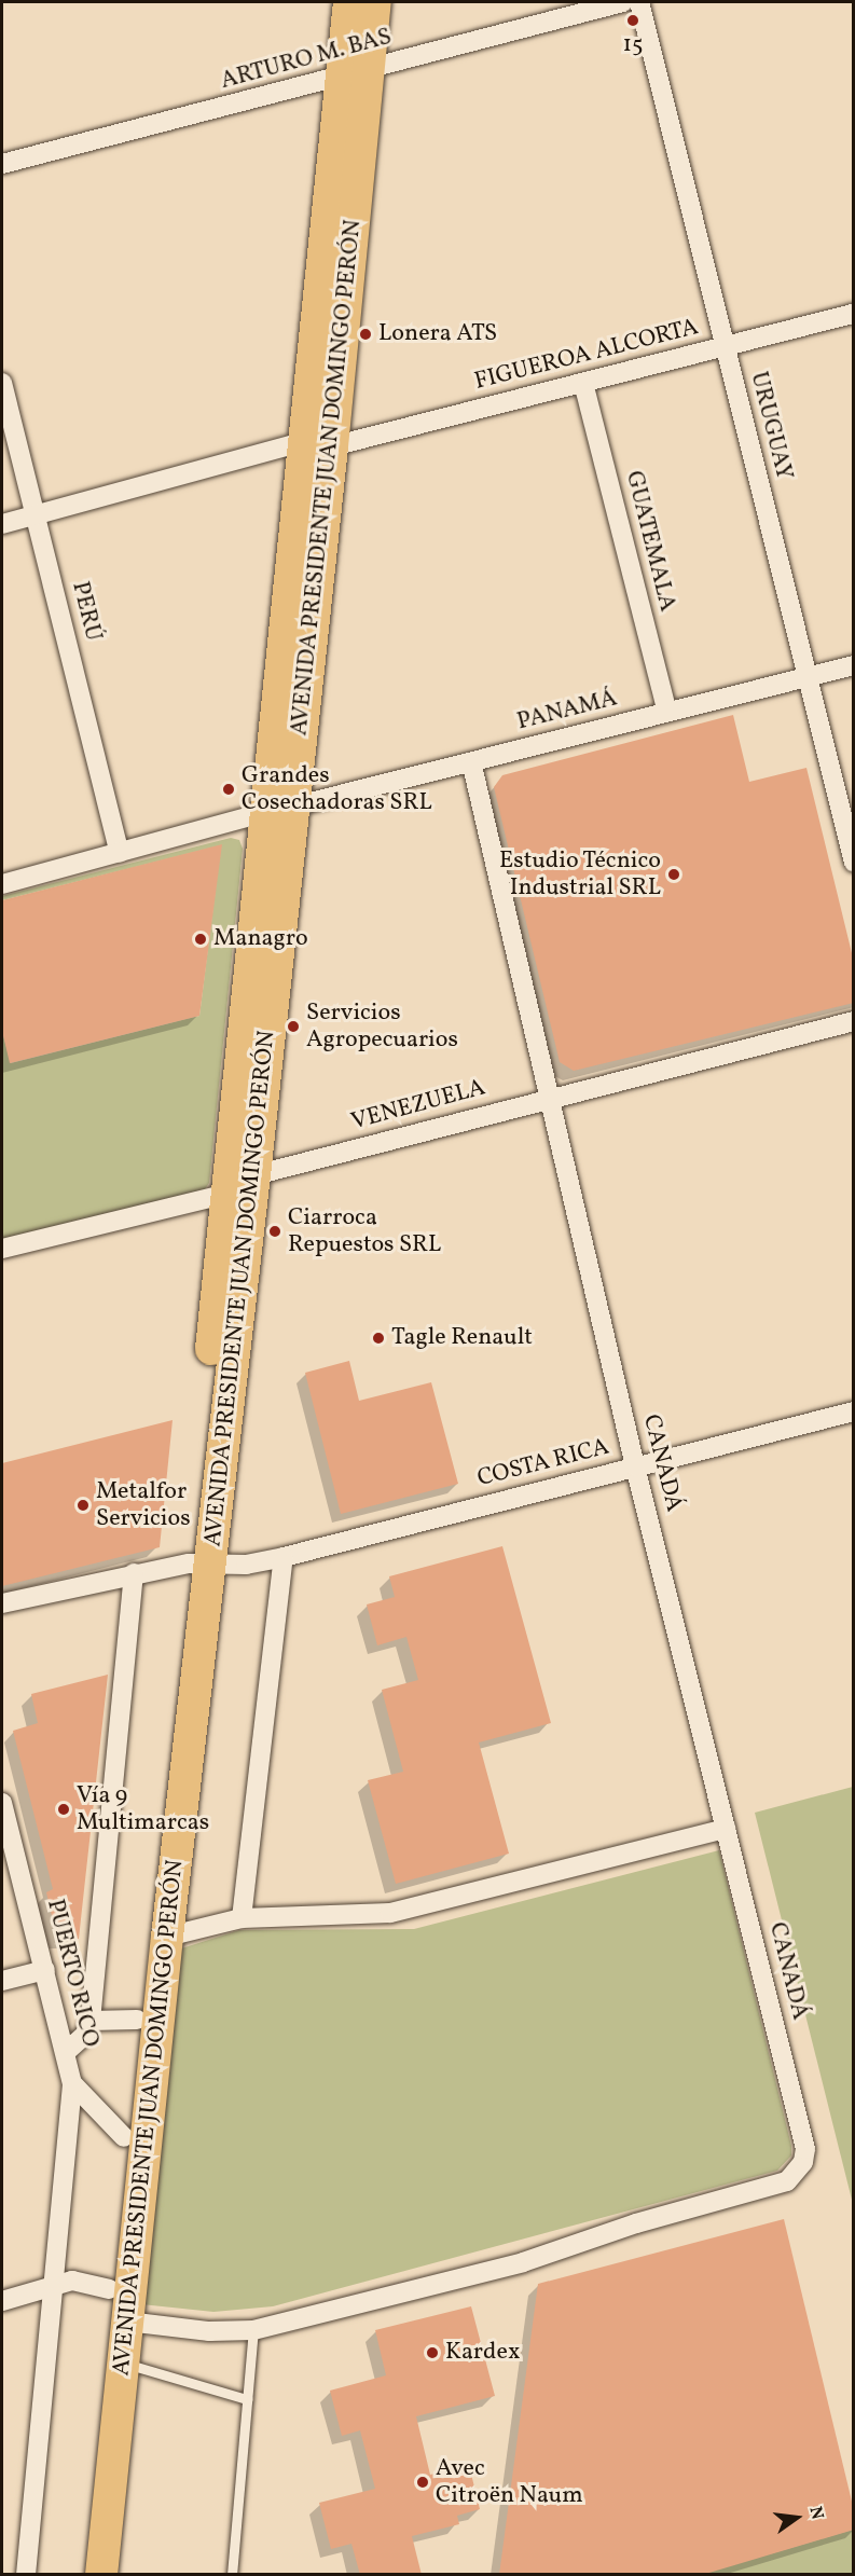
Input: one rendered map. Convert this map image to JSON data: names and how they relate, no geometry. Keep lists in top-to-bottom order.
{
  "streets": {
    "main road": ["AVENIDA PRESIDENTE JUAN DOMINGO PERÓN"],
    "street": [
      "ARTURO M. BAS",
      "FIGUEROA ALCORTA",
      "URUGUAY",
      "GUATEMALA",
      "PERÚ",
      "PANAMÁ",
      "VENEZUELA",
      "COSTA RICA",
      "CANADÁ",
      "PUERTO RICO"
    ]
  },
  "crossings": [
    ["ARTURO M. BAS", "AVENIDA PRESIDENTE JUAN DOMINGO PERÓN"],
    ["FIGUEROA ALCORTA", "URUGUAY"],
    ["FIGUEROA ALCORTA", "AVENIDA PRESIDENTE JUAN DOMINGO PERÓN"],
    ["FIGUEROA ALCORTA", "GUATEMALA"],
    ["FIGUEROA ALCORTA", "PERÚ"],
    ["URUGUAY", "PANAMÁ"],
    ["AVENIDA PRESIDENTE JUAN DOMINGO PERÓN", "PANAMÁ"],
    ["AVENIDA PRESIDENTE JUAN DOMINGO PERÓN", "VENEZUELA"],
    ["AVENIDA PRESIDENTE JUAN DOMINGO PERÓN", "COSTA RICA"],
    ["AVENIDA PRESIDENTE JUAN DOMINGO PERÓN", "PUERTO RICO"],
    ["GUATEMALA", "PANAMÁ"],
    ["PERÚ", "PANAMÁ"],
    ["PANAMÁ", "CANADÁ"],
    ["VENEZUELA", "CANADÁ"],
    ["COSTA RICA", "CANADÁ"]
  ],
  "places": [
    "15",
    "Lonera ATS",
    "Grandes Cosechadoras SRL",
    "Estudio Técnico Industrial SRL",
    "Managro",
    "Servicios Agropecuarios",
    "Ciarroca Repuestos SRL",
    "Tagle Renault",
    "Metalfor Servicios",
    "Vía 9 Multimarcas",
    "Kardex",
    "Avec Citroën Naum"
  ],
  "north": "right"
}
